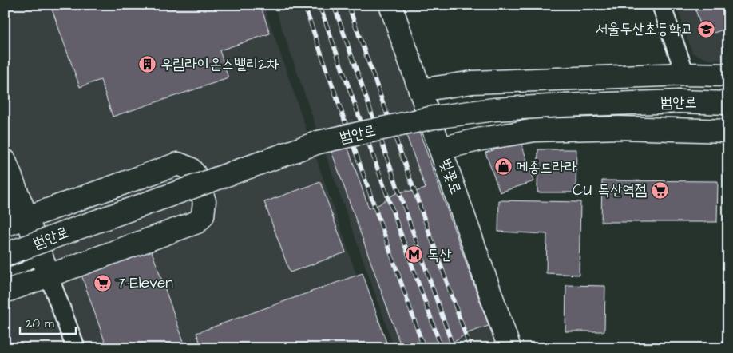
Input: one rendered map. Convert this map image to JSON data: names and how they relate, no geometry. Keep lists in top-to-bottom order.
{
  "streets": {
    "main road": ["범안로", "벚꽃로"]
  },
  "places": {
    "school or university": ["서울두산초등학교"],
    "building": ["우림라이온스밸리2차"],
    "shop": ["메종드라라"],
    "supermarket": ["CU 독산역점", "7-Eleven"],
    "metro station": ["독산"]
  },
  "scale_bar": "20 m"
}
